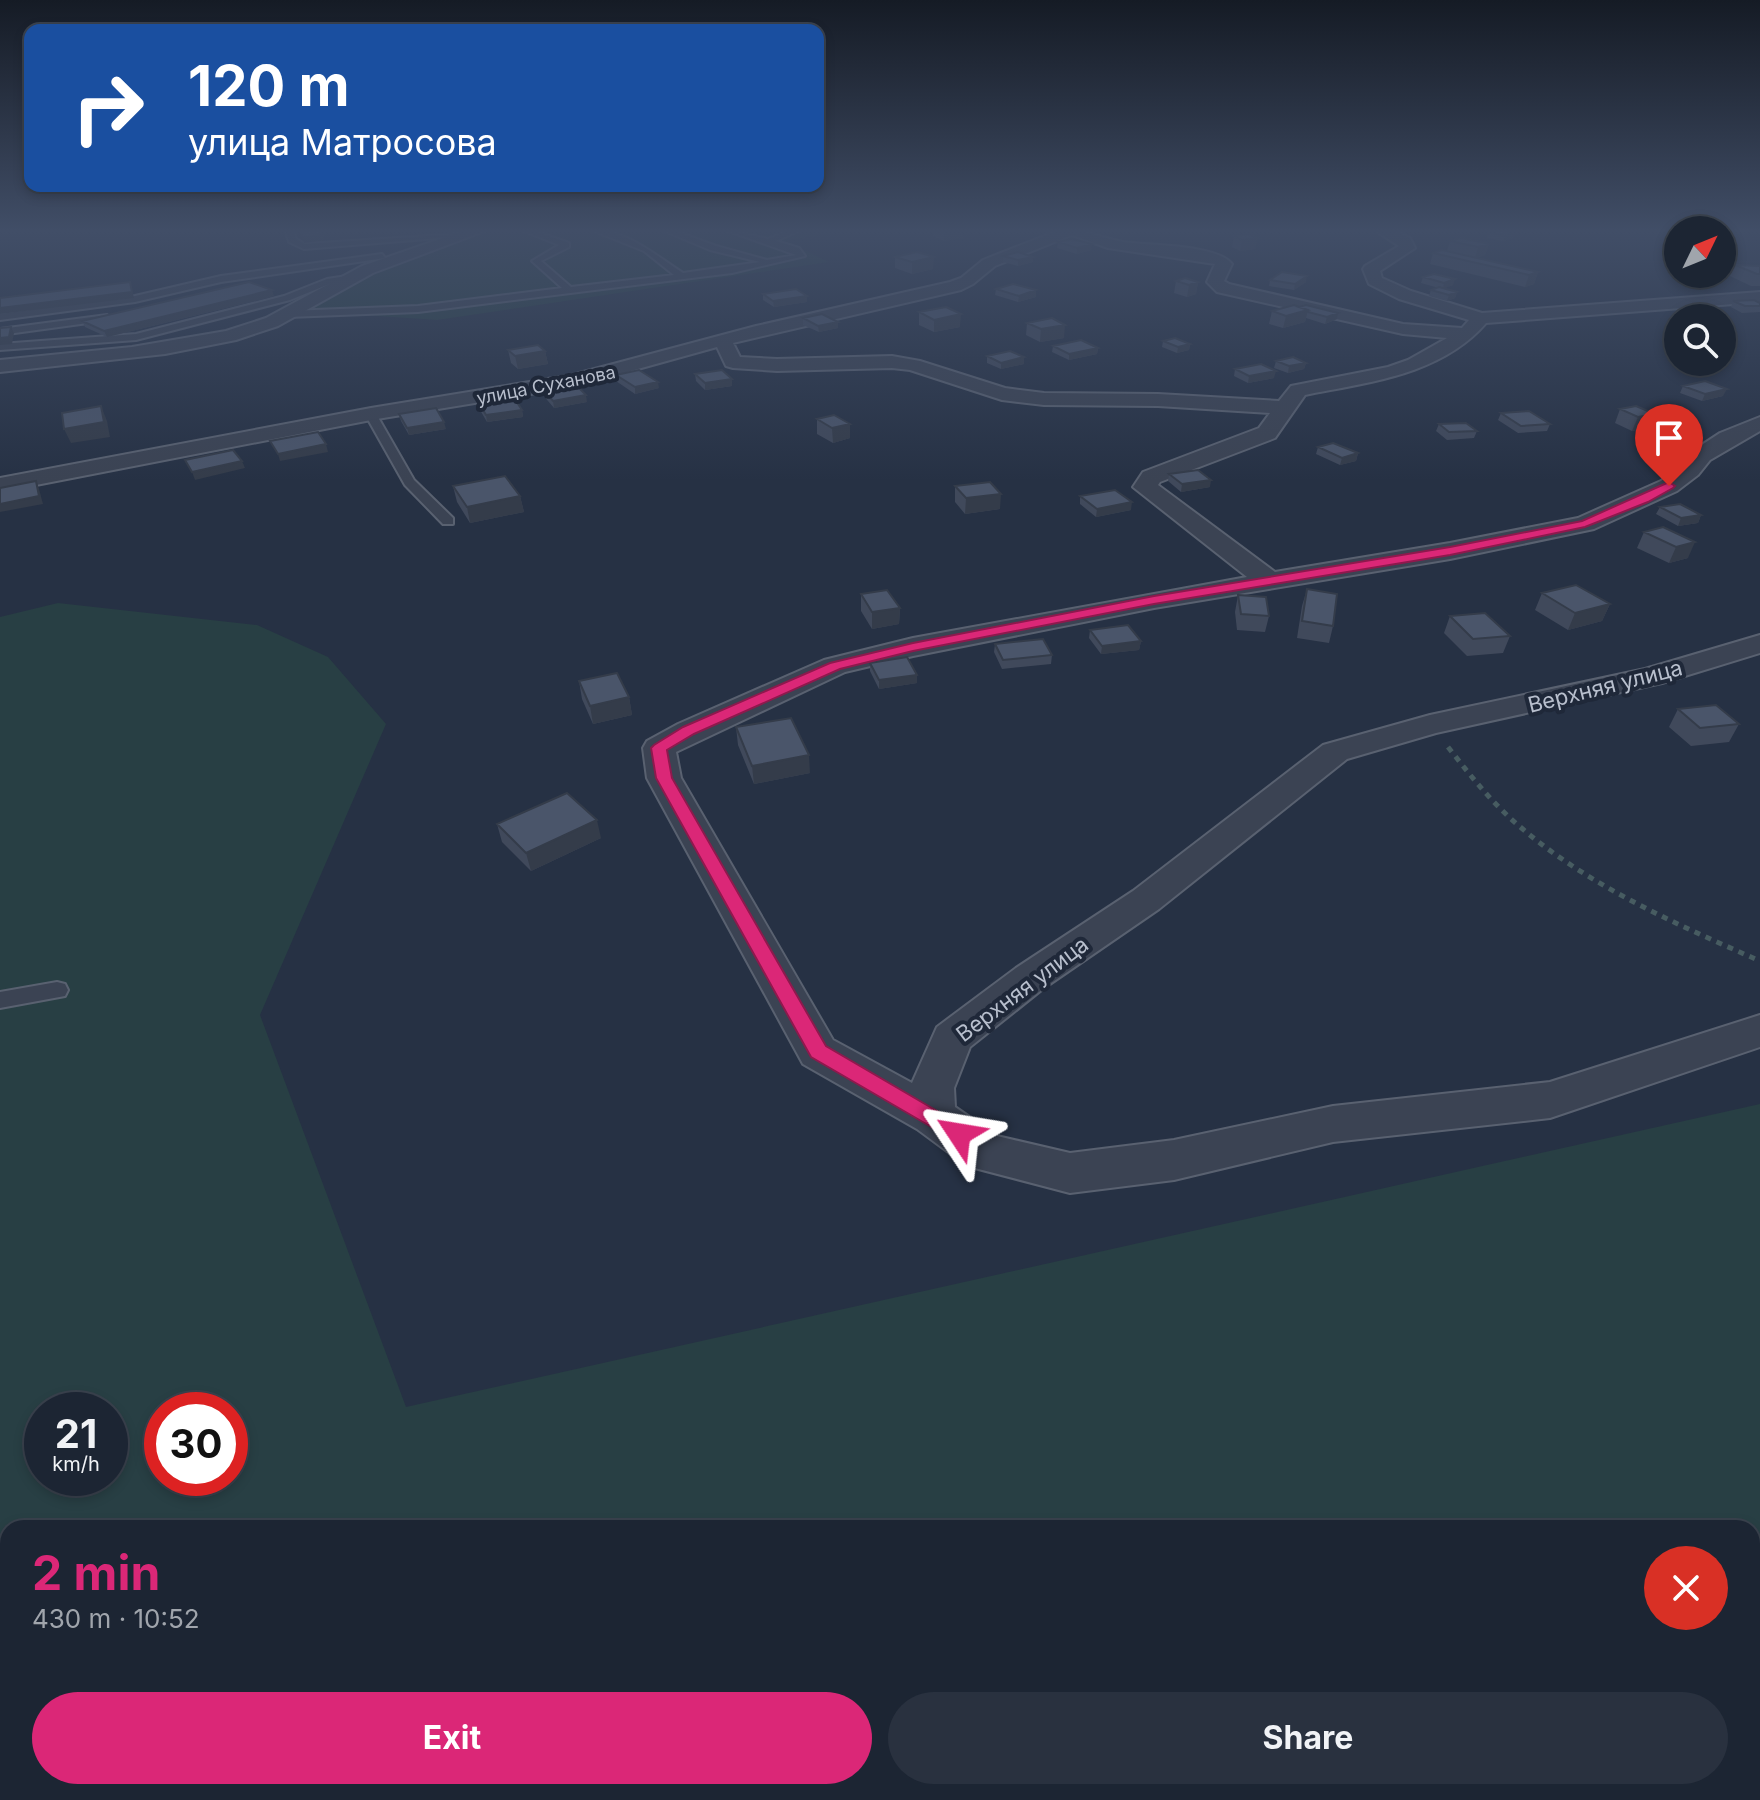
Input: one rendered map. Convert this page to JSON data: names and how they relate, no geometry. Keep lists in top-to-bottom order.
{
  "streets": {
    "street": ["улица Суханова", "Верхняя улица"]
  },
  "north": "top right",
  "page": {
    "turn": ["120 m", "улица Матросова"],
    "speed": "21 km/h",
    "limit": "30",
    "heading": ["2 min", "430 m · 10:52"],
    "buttons": ["Exit", "Share"]
  }
}
